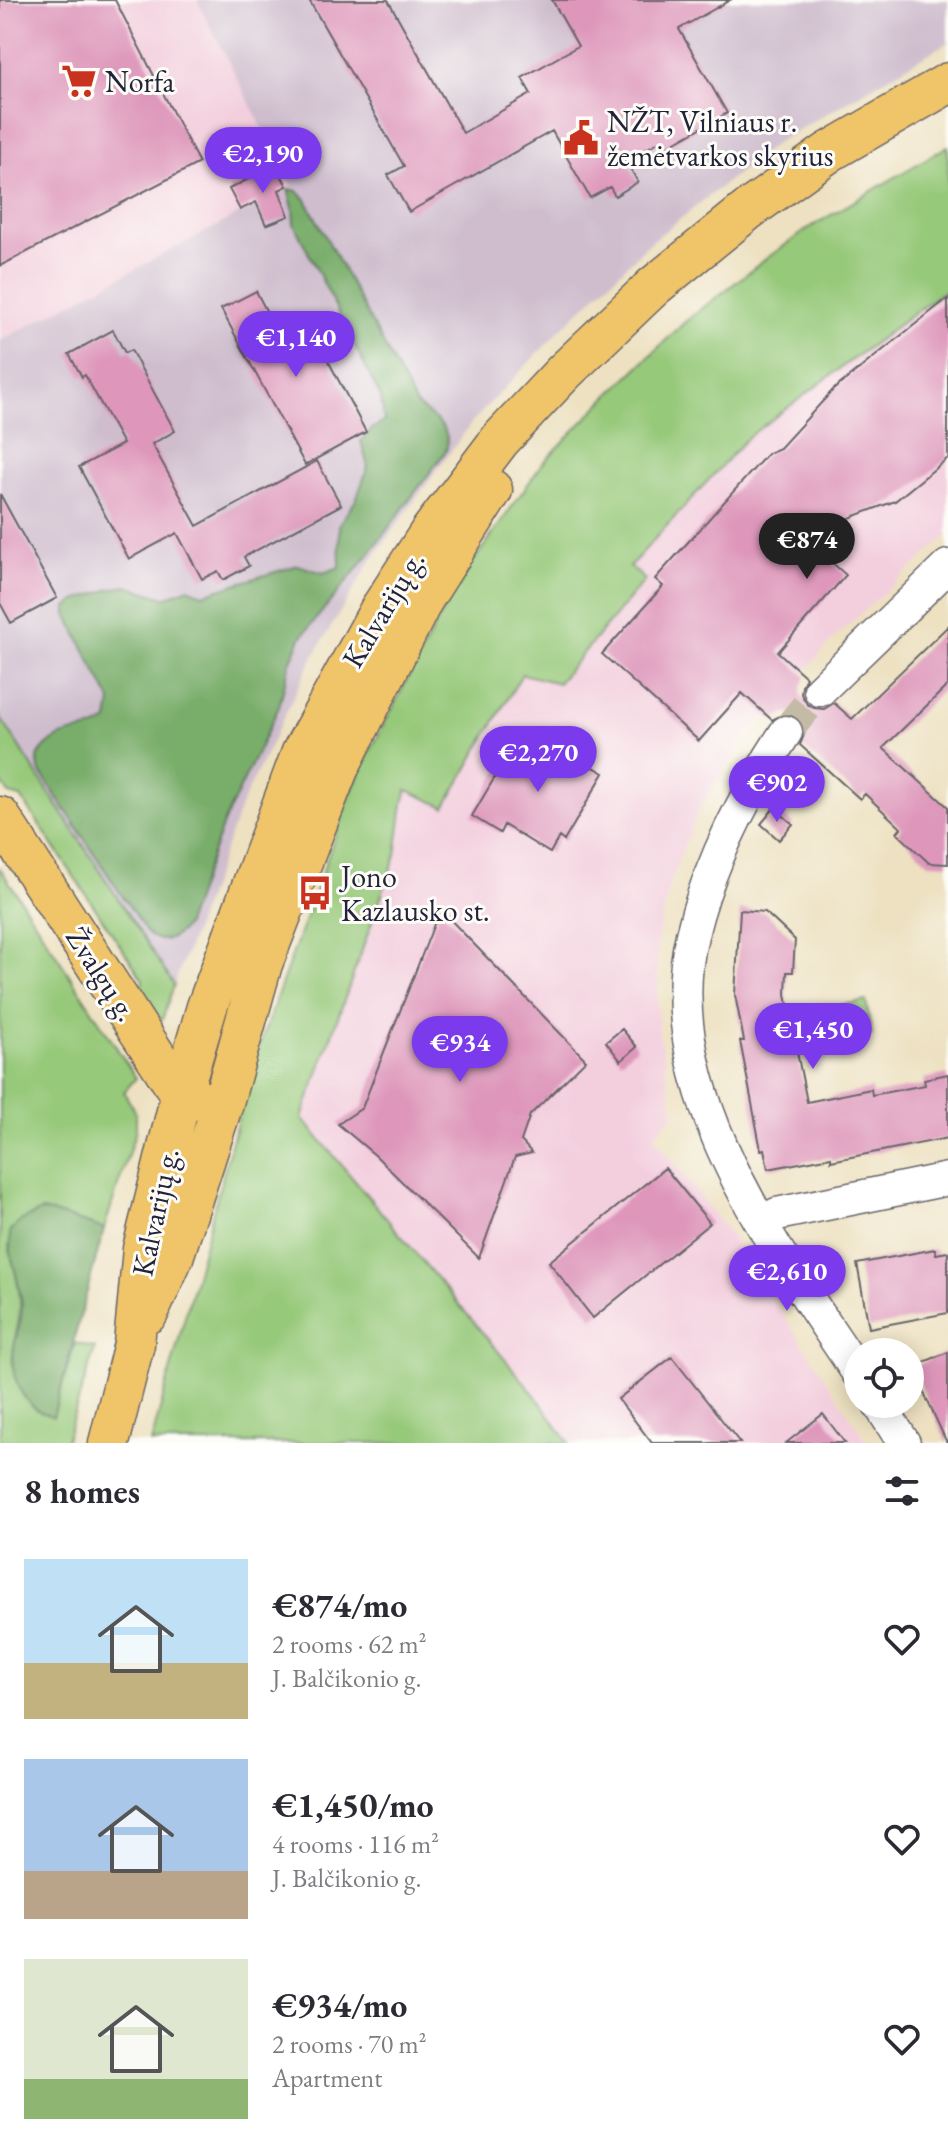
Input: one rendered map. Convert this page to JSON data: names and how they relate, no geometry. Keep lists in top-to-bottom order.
{
  "streets": {
    "main road": ["Kalvarijų g.", "Žvalgų g."]
  },
  "crossings": [
    ["Kalvarijų g.", "Žvalgų g."]
  ],
  "places": {
    "supermarket": ["Norfa"],
    "public building": ["NŽT, Vilniaus r. žemėtvarkos skyrius"],
    "bus stop": ["Jono Kazlausko st."]
  },
  "page": {
    "price": [
      "€2,190",
      "€1,140",
      "€874",
      "€2,270",
      "€902",
      "€1,450",
      "€934",
      "€2,610"
    ],
    "heading": "8 homes",
    "list": [
      {
        "name": "€874/mo",
        "note": "2 rooms · 62 m² · J. Balčikonio g."
      },
      {
        "name": "€1,450/mo",
        "note": "4 rooms · 116 m² · J. Balčikonio g."
      },
      {
        "name": "€934/mo",
        "note": "2 rooms · 70 m² · Apartment"
      }
    ]
  }
}
